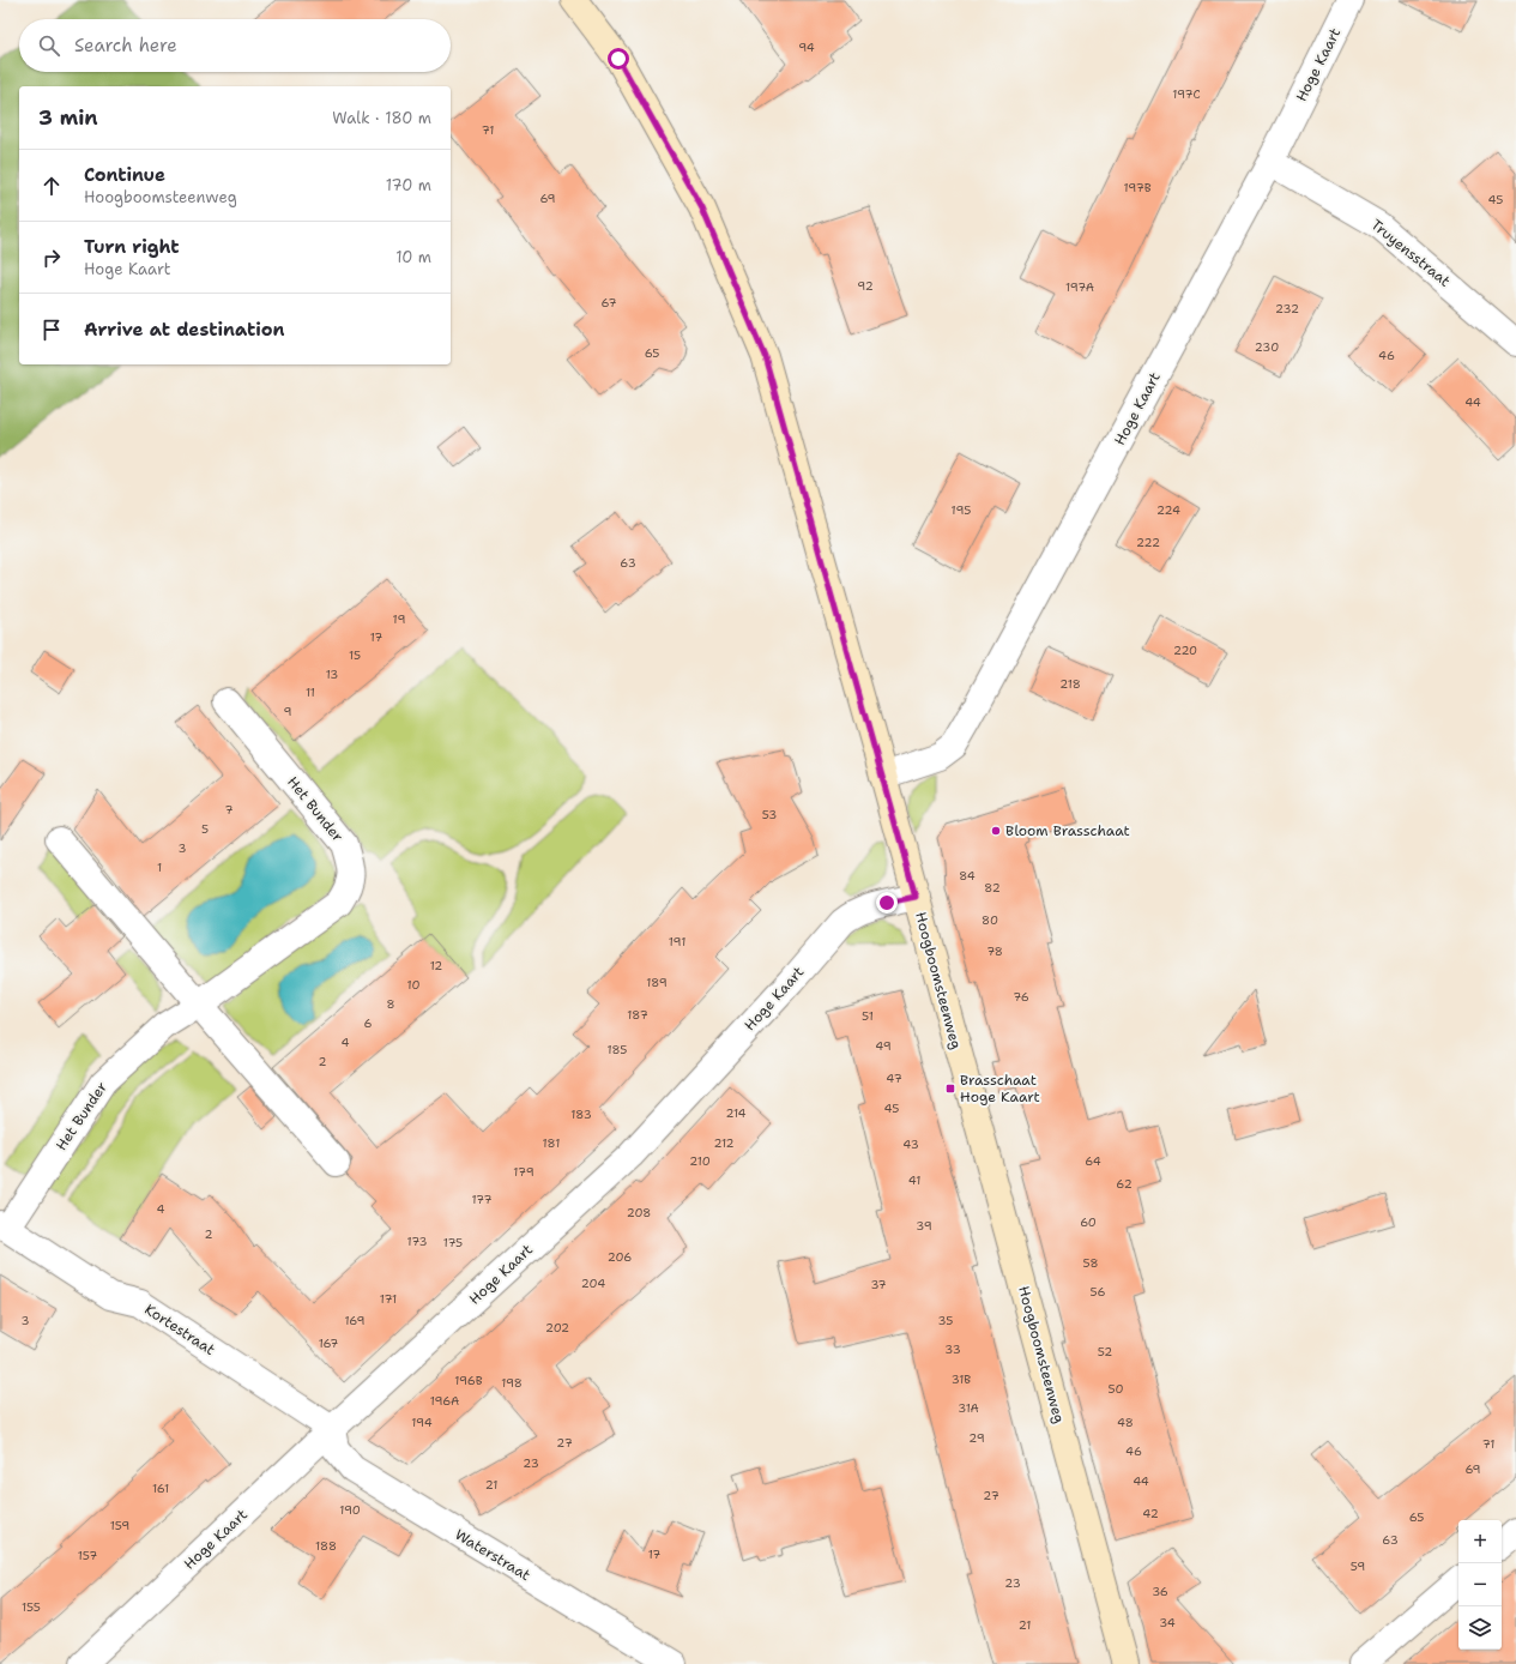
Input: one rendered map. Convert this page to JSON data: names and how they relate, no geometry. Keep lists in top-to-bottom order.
{
  "streets": {
    "street": [
      "Hoge Kaart",
      "Truyensstraat",
      "Het Bunder",
      "Hoogboomsteenweg",
      "Kortestraat",
      "Waterstraat"
    ]
  },
  "crossings": [
    ["Hoge Kaart", "Truyensstraat"],
    ["Hoge Kaart", "Hoogboomsteenweg"],
    ["Hoge Kaart", "Kortestraat"],
    ["Hoge Kaart", "Waterstraat"],
    ["Het Bunder", "Kortestraat"],
    ["Kortestraat", "Waterstraat"]
  ],
  "places": {
    "other": ["Bloom Brasschaat"],
    "transit": ["Brasschaat Hoge Kaart"]
  },
  "house_numbers": [
    "94",
    "197C",
    "71",
    "197B",
    "69",
    "45",
    "92",
    "197A",
    "67",
    "232",
    "230",
    "65",
    "46",
    "44",
    "195",
    "224",
    "222",
    "63",
    "19",
    "17",
    "220",
    "15",
    "13",
    "218",
    "11",
    "9",
    "7",
    "53",
    "5",
    "3",
    "1",
    "84",
    "82",
    "80",
    "191",
    "78",
    "12",
    "189",
    "10",
    "76",
    "8",
    "187",
    "51",
    "6",
    "4",
    "49",
    "185",
    "2",
    "47",
    "45",
    "214",
    "183",
    "181",
    "212",
    "43",
    "210",
    "64",
    "179",
    "41",
    "62",
    "177",
    "4",
    "208",
    "60",
    "39",
    "2",
    "173",
    "175",
    "206",
    "58",
    "204",
    "37",
    "56",
    "171",
    "3",
    "169",
    "35",
    "202",
    "167",
    "33",
    "52",
    "31B",
    "196B",
    "198",
    "50",
    "196A",
    "31A",
    "194",
    "48",
    "29",
    "27",
    "71",
    "46",
    "23",
    "69",
    "44",
    "21",
    "161",
    "27",
    "190",
    "42",
    "65",
    "159",
    "63",
    "188",
    "17",
    "157",
    "59",
    "23",
    "36",
    "155",
    "34",
    "21"
  ],
  "page": {
    "search": "Search here",
    "heading": ["3 min", "Walk · 180 m"],
    "list": [
      ["Continue", "Hoogboomsteenweg", "170 m"],
      ["Turn right", "Hoge Kaart", "10 m"],
      "Arrive at destination"
    ],
    "map_buttons": ["+", "−"]
  }
}
